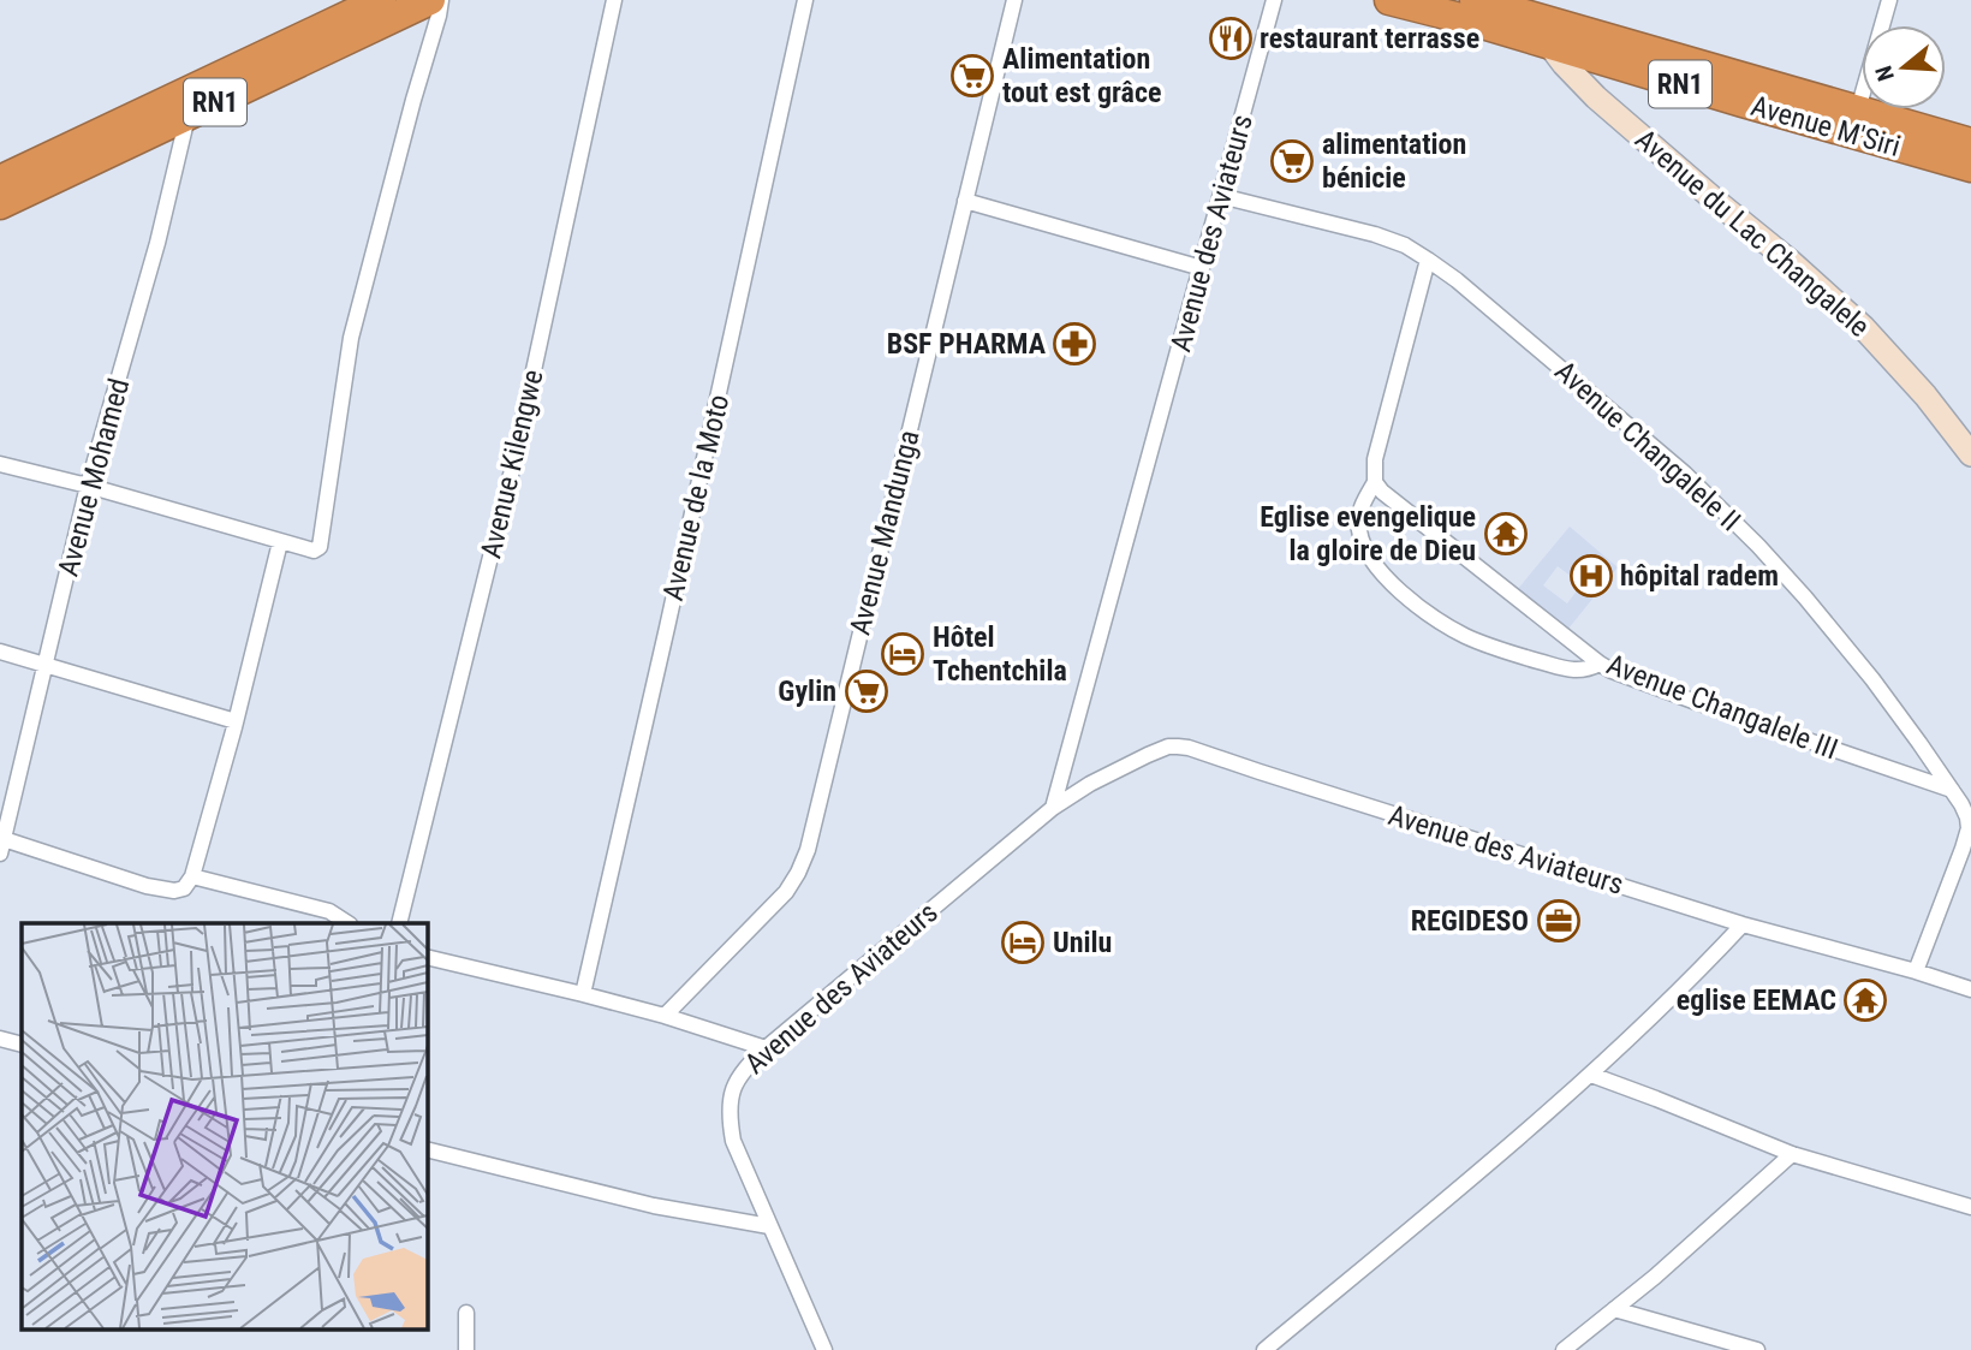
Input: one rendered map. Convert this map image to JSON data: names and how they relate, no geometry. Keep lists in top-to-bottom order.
{
  "streets": {
    "highway": ["RN1", "Avenue M'Siri"],
    "street": [
      "Avenue des Aviateurs",
      "Avenue du Lac Changalele",
      "Avenue Changalele II",
      "Avenue Kilengwe",
      "Avenue Mohamed",
      "Avenue de la Moto",
      "Avenue Mandunga",
      "Avenue Changalele III"
    ]
  },
  "crossings": [
    ["RN1", "Avenue Mohamed"],
    ["Avenue M'Siri", "Avenue du Lac Changalele"],
    ["Avenue des Aviateurs", "Avenue Changalele II"],
    ["Avenue Changalele II", "Avenue Changalele III"]
  ],
  "places": {
    "restaurant": ["restaurant terrasse"],
    "supermarket": ["Alimentation tout est grâce", "alimentation bénicie", "Gylin"],
    "pharmacy": ["BSF PHARMA"],
    "temple": ["Eglise evengelique la gloire de Dieu", "eglise EEMAC"],
    "hospital": ["hôpital radem"],
    "hotel": ["Hôtel Tchentchila", "Unilu"],
    "office": ["REGIDESO"]
  },
  "north": "left"
}
